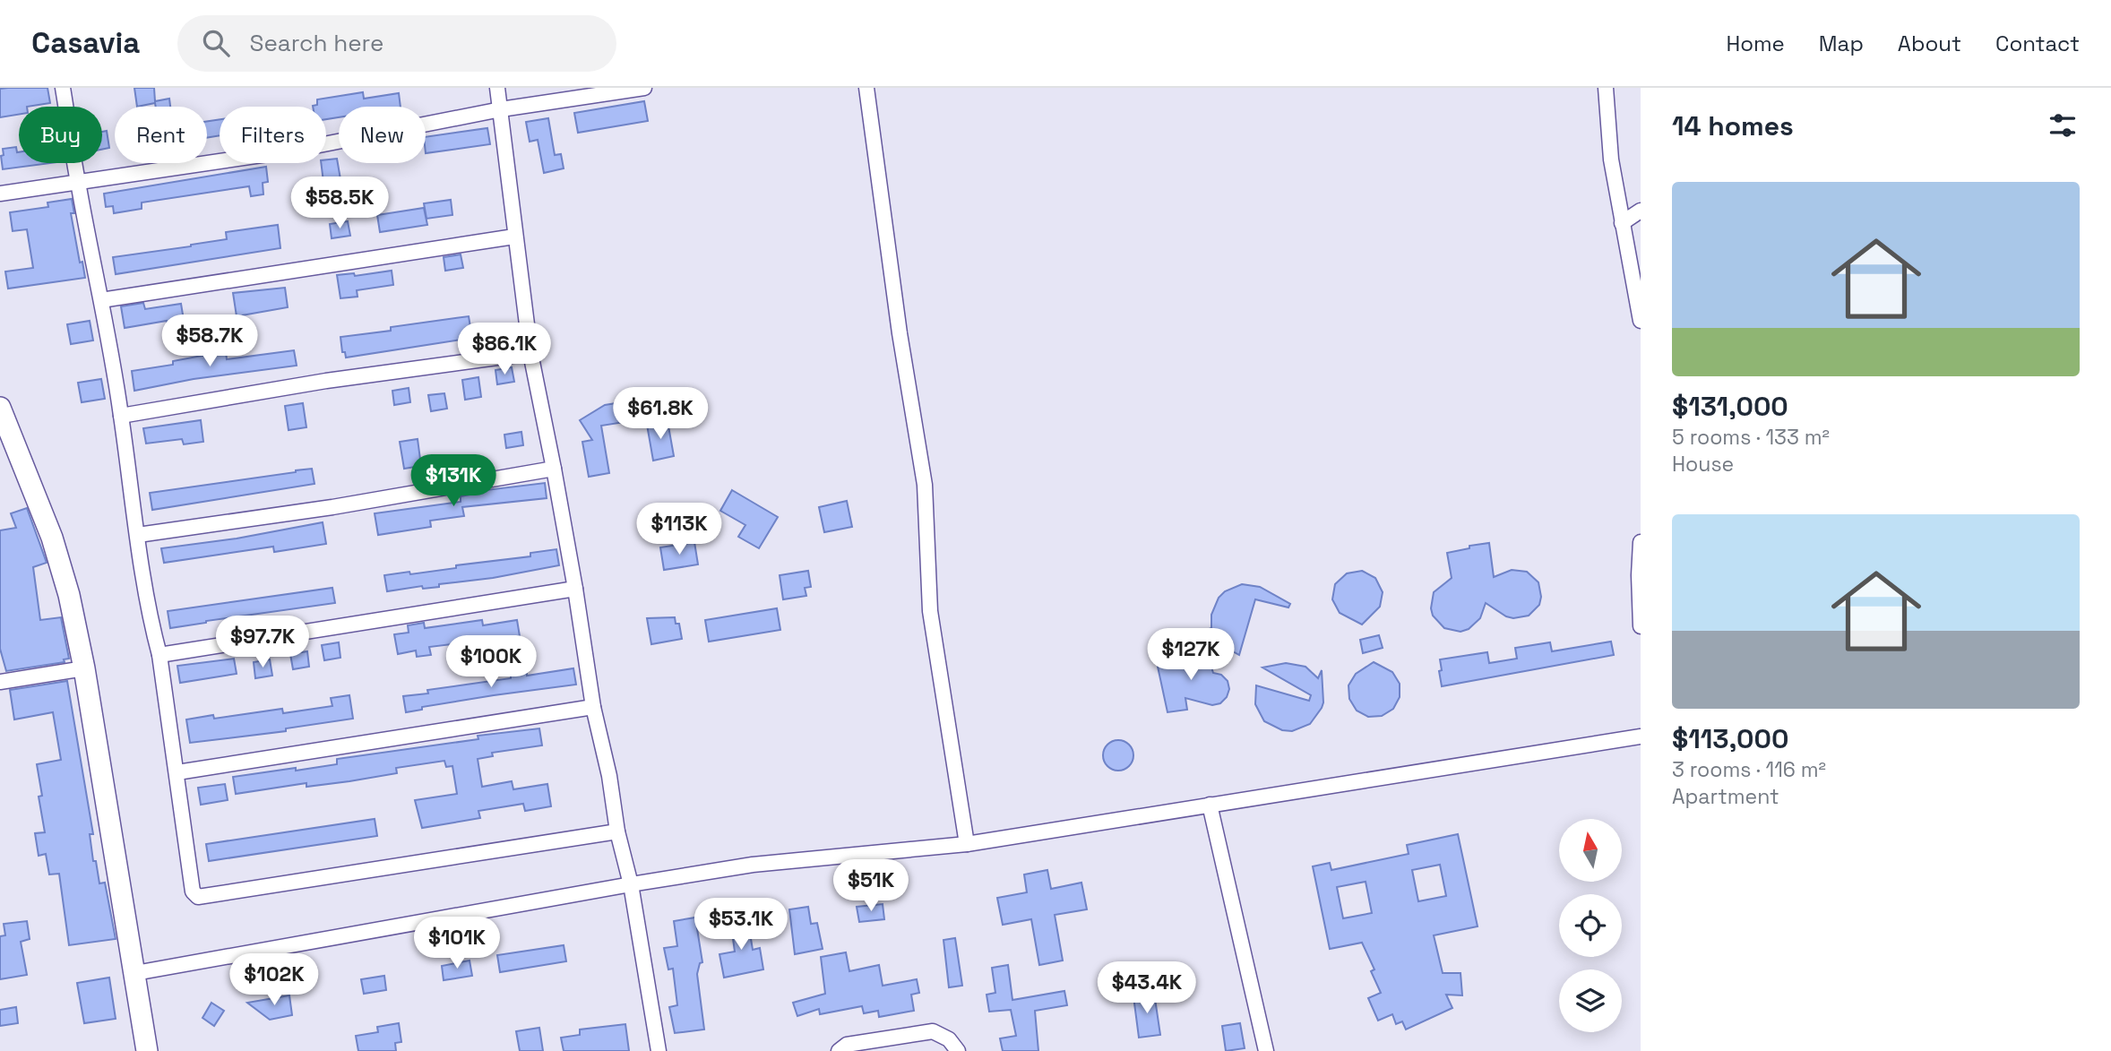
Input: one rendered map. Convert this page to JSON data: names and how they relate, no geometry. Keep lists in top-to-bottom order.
{
  "north": "top",
  "page": {
    "header": "Casavia",
    "search": "Search here",
    "nav": [
      "Home",
      "Map",
      "About",
      "Contact"
    ],
    "heading": "14 homes",
    "chip": [
      "Buy",
      "Rent",
      "Filters",
      "New"
    ],
    "list": [
      {
        "name": "$131,000",
        "note": "5 rooms · 133 m² · House"
      },
      {
        "name": "$113,000",
        "note": "3 rooms · 116 m² · Apartment"
      }
    ],
    "price": [
      "$58.5K",
      "$58.7K",
      "$86.1K",
      "$61.8K",
      "$131K",
      "$113K",
      "$97.7K",
      "$127K",
      "$100K",
      "$51K",
      "$53.1K",
      "$101K",
      "$102K",
      "$43.4K"
    ]
  }
}
